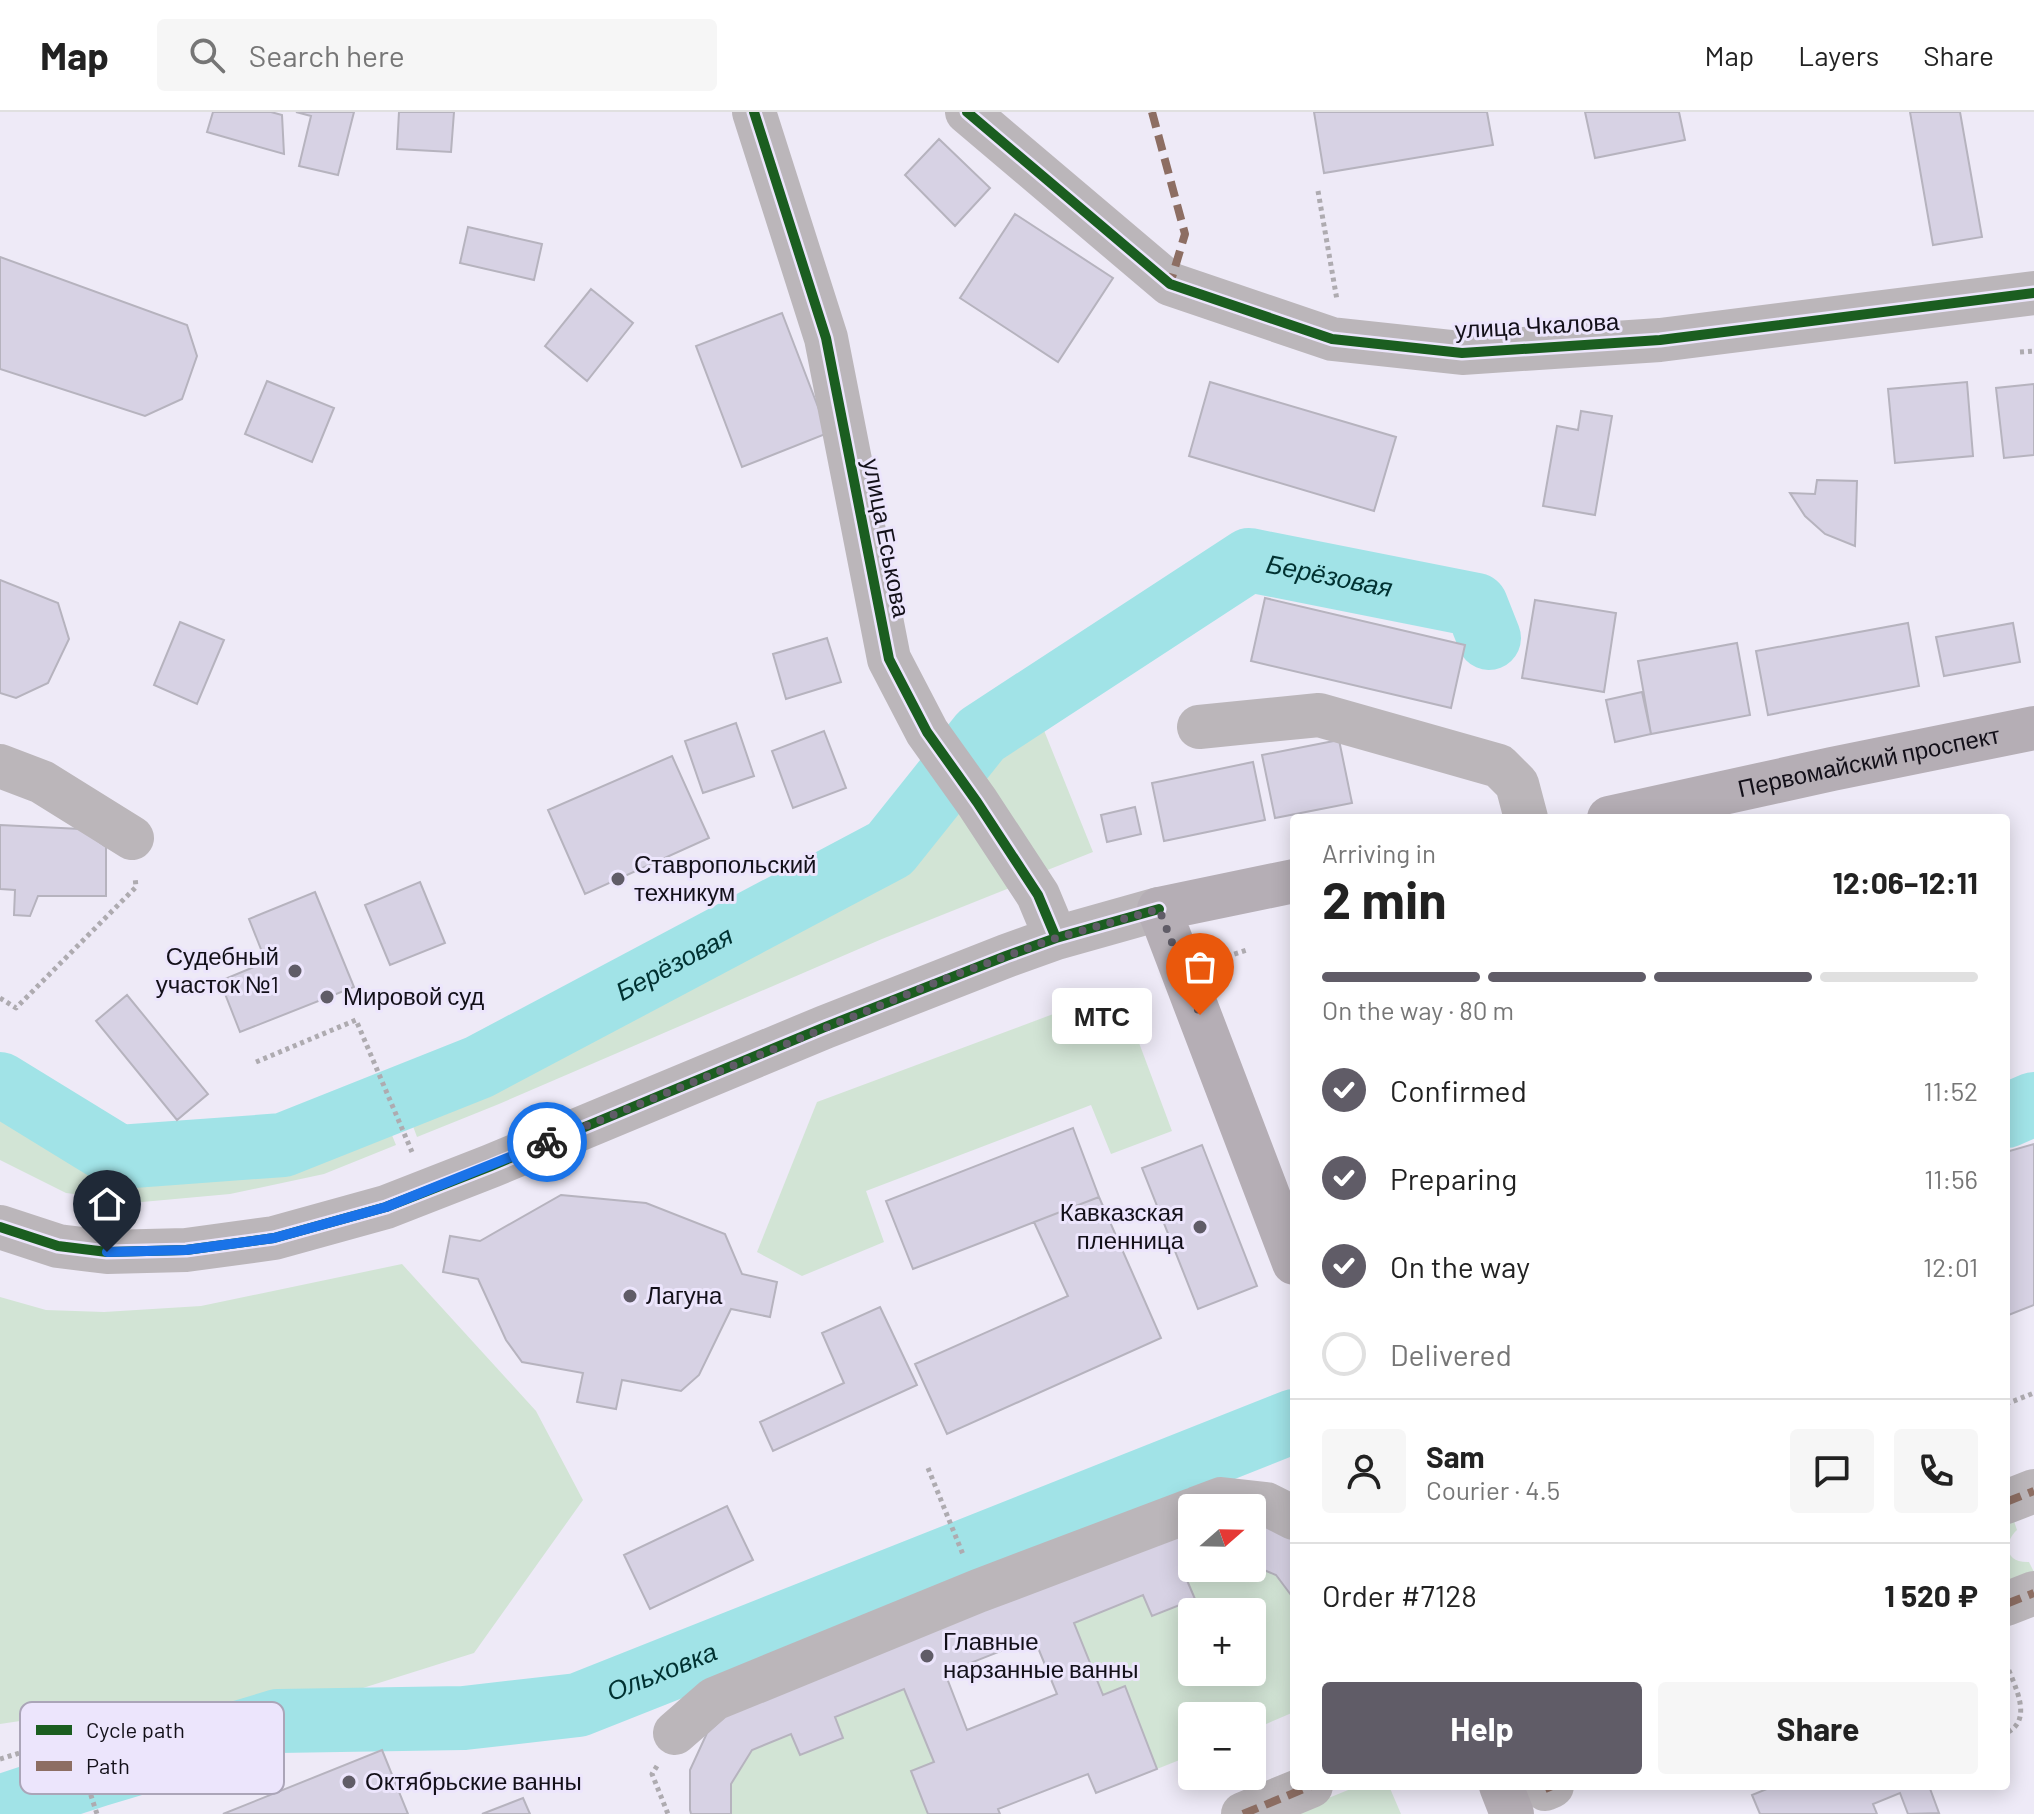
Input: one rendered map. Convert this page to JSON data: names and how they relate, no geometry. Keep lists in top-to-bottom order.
{
  "streets": {
    "main road": ["Первомайский проспект"],
    "street": ["улица Чкалова", "улица Еськова"]
  },
  "water": ["Берёзовая", "Ольховка"],
  "places": [
    "Ставропольский техникум",
    "Судебный участок №1",
    "Мировой суд",
    "МТС",
    "Кавказская пленница",
    "Лагуна",
    "Главные нарзанные ванны",
    "Октябрьские ванны"
  ],
  "legend": ["Cycle path", "Path"],
  "north": "right",
  "page": {
    "header": "Map",
    "search": "Search here",
    "nav": ["Map", "Layers", "Share"],
    "heading": ["2 min", "Arriving in", "12:06–12:11"],
    "panel": [
      "Sam",
      "Courier · 4.5",
      "Order #7128",
      "1 520 ₽"
    ],
    "bar": "On the way · 80 m",
    "bubble": "МТС",
    "list": [
      ["Confirmed", "11:52"],
      ["Preparing", "11:56"],
      ["On the way", "12:01"],
      "Delivered"
    ],
    "map_buttons": ["+", "−"],
    "buttons": ["Help", "Share"]
  }
}
